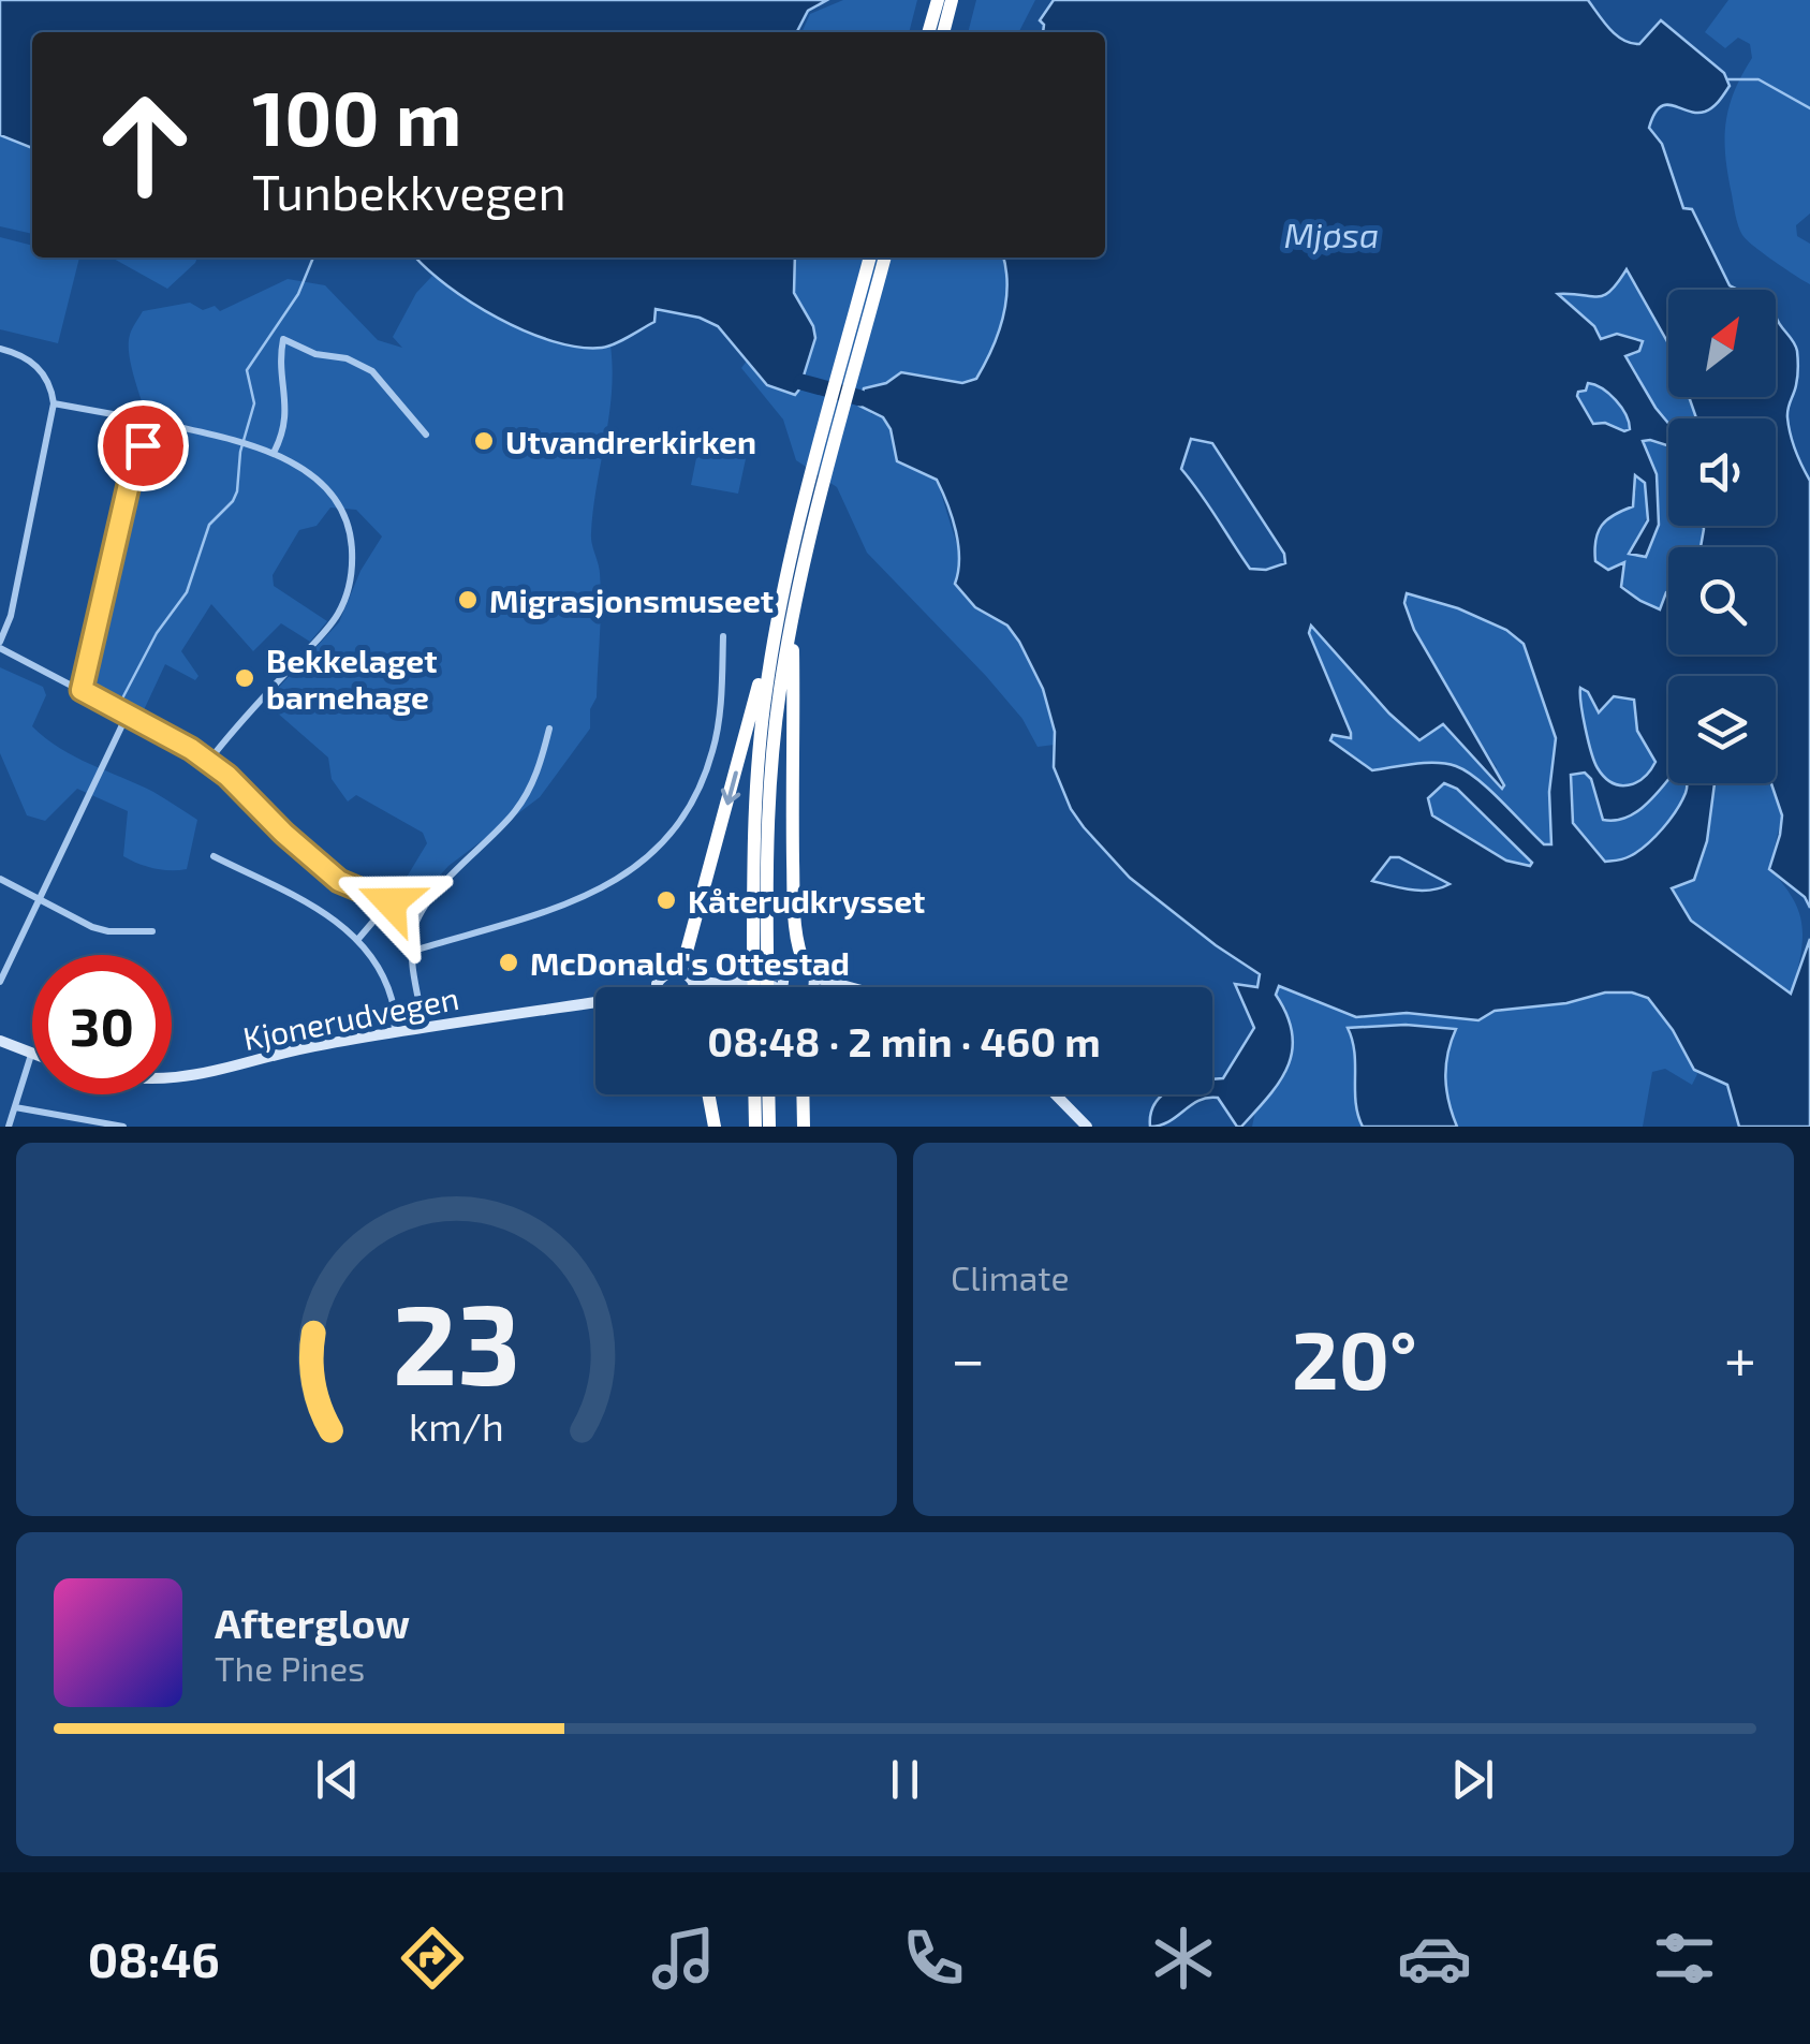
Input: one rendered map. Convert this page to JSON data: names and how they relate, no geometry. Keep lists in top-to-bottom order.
{
  "streets": {
    "main road": ["Kjonerudvegen"]
  },
  "water": ["Mjøsa"],
  "places": [
    "Utvandrerkirken",
    "Migrasjonsmuseet",
    "Bekkelaget barnehage",
    "Kåterudkrysset",
    "McDonald's Ottestad"
  ],
  "north": "top right",
  "page": {
    "turn": ["100 m", "Tunbekkvegen"],
    "limit": "30",
    "trip": "08:48 · 2 min · 460 m",
    "tile": "Climate",
    "heat": ["−", "20°", "+"],
    "song": ["Afterglow", "The Pines"],
    "tabs": "08:46",
    "gauge": ["23", "km/h"]
  }
}
